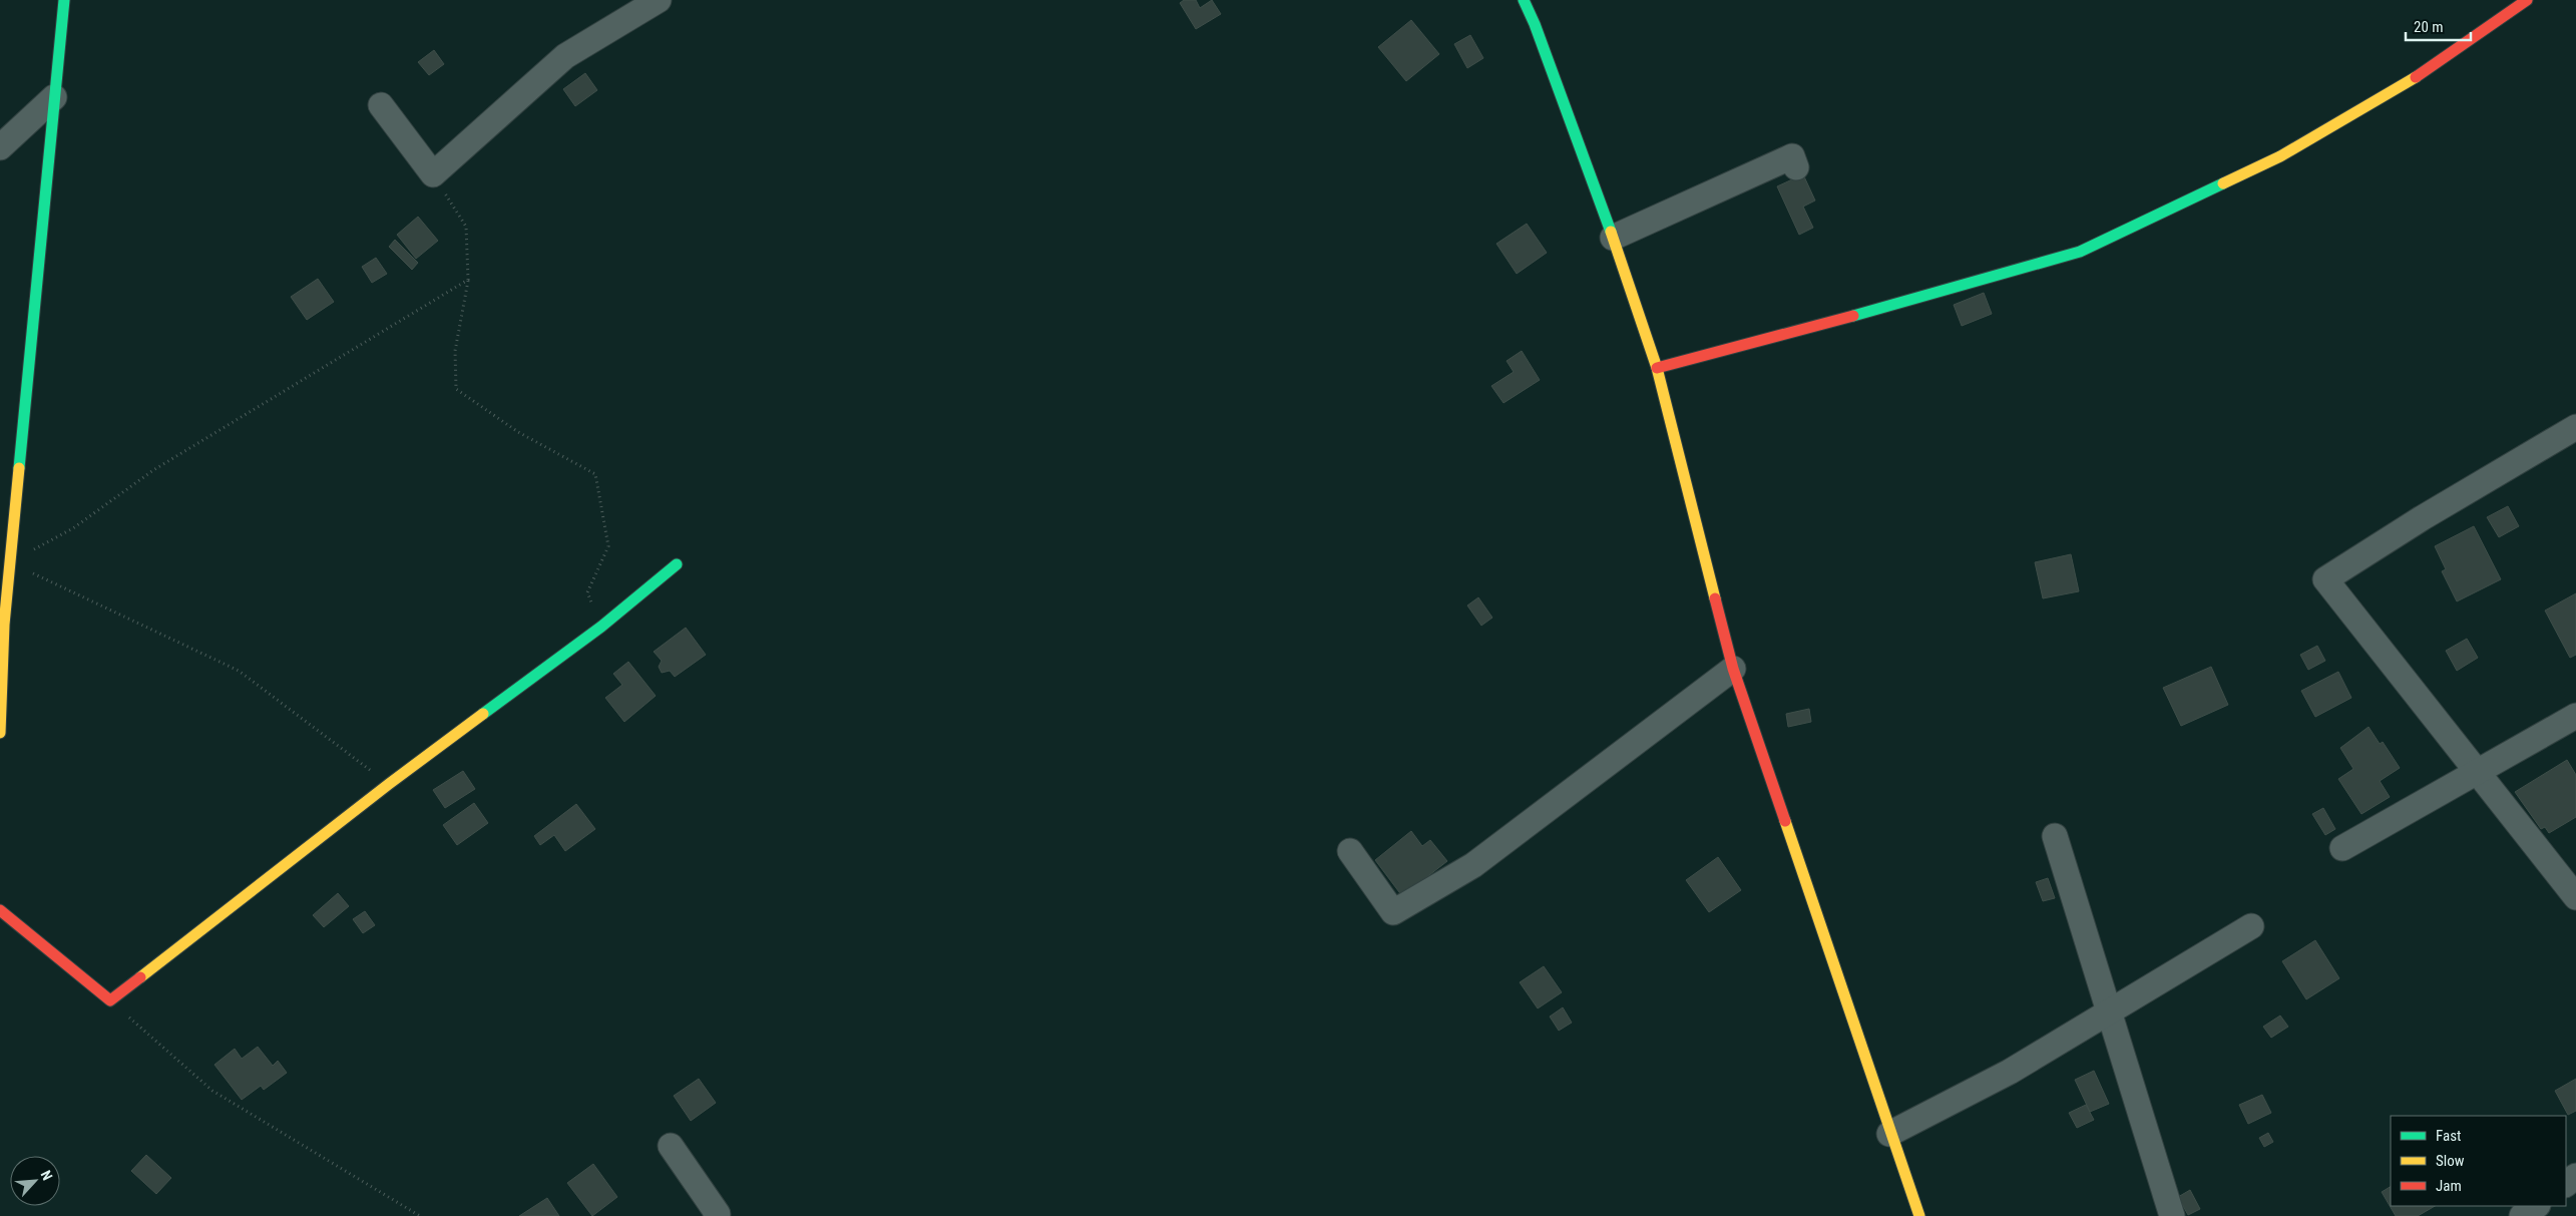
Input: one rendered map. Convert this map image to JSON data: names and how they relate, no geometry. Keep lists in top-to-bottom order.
{
  "legend": ["Fast", "Slow", "Jam"],
  "scale_bar": "20 m",
  "north": "top right"
}
